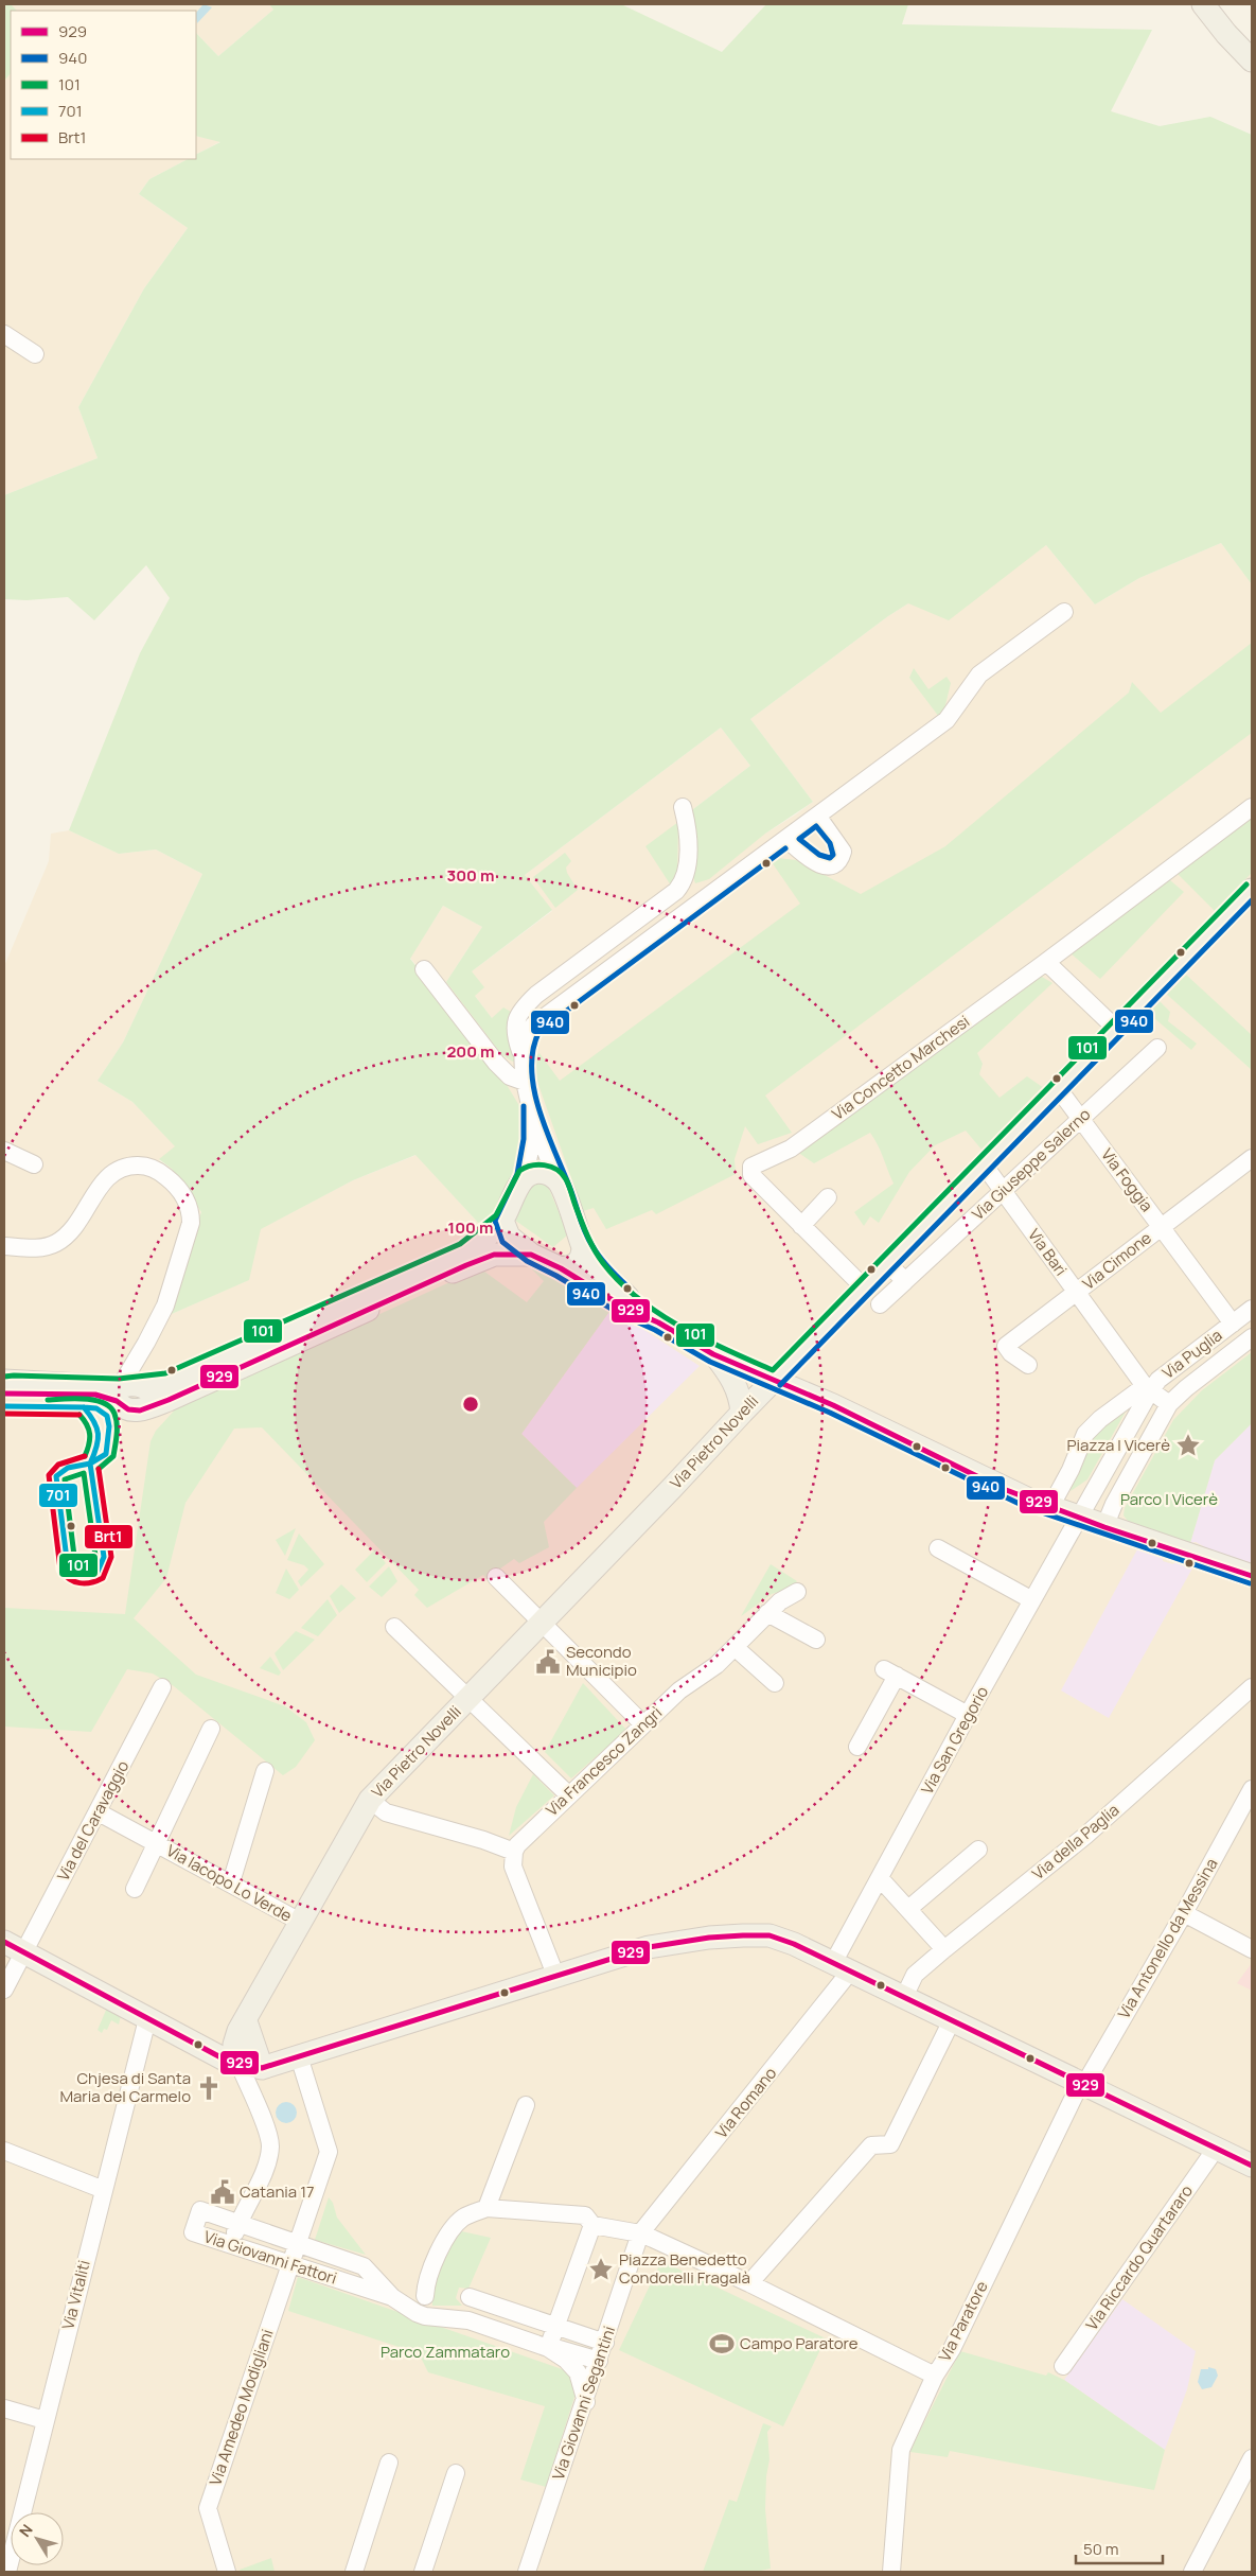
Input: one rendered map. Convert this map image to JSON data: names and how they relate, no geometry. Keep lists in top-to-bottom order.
{
  "streets": {
    "main road": ["Via Pietro Novelli"],
    "street": [
      "Via Concetto Marchesi",
      "Via Giuseppe Salerno",
      "Via Foggia",
      "Via Bari",
      "Via Cimone",
      "Via Puglia",
      "Via San Gregorio",
      "Via Francesco Zangrì",
      "Via del Caravaggio",
      "Via della Paglia",
      "Via Iacopo Lo Verde",
      "Via Antonello da Messina",
      "Via Romano",
      "Via Giovanni Fattori",
      "Via Riccardo Quartararo",
      "Via Vitaliti",
      "Via Paratore",
      "Via Giovanni Segantini",
      "Via Amedeo Modigliani"
    ]
  },
  "crossings": [
    ["Via Giuseppe Salerno", "Via Foggia"],
    ["Via Giuseppe Salerno", "Via Bari"],
    ["Via Giuseppe Salerno", "Via Pietro Novelli"],
    ["Via Foggia", "Via Cimone"],
    ["Via Foggia", "Via Puglia"],
    ["Via Foggia", "Via Pietro Novelli"],
    ["Via Bari", "Via Cimone"],
    ["Via Bari", "Via Puglia"],
    ["Via Bari", "Via Pietro Novelli"],
    ["Via Puglia", "Via San Gregorio"],
    ["Via Pietro Novelli", "Via Iacopo Lo Verde"],
    ["Via San Gregorio", "Via Romano"],
    ["Via del Caravaggio", "Via Iacopo Lo Verde"],
    ["Via Antonello da Messina", "Via Paratore"],
    ["Via Romano", "Via Giovanni Segantini"],
    ["Via Giovanni Fattori", "Via Giovanni Segantini"],
    ["Via Giovanni Fattori", "Via Amedeo Modigliani"]
  ],
  "parks": ["Parco I Vicerè", "Parco Zammataro"],
  "places": {
    "place": ["Piazza I Vicerè", "Piazza Benedetto Condorelli Fragalà"],
    "public building": ["Secondo Municipio", "Catania 17"],
    "church": ["Chjesa di Santa Maria del Carmelo"],
    "sports": ["Campo Paratore"]
  },
  "lines": [
    "transit line 940",
    "transit line 101",
    "transit line 929",
    "transit line 701",
    "transit line Brt1"
  ],
  "legend": [
    "929",
    "940",
    "101",
    "701",
    "Brt1"
  ],
  "scale_bar": "50 m",
  "north": "top left",
  "rings": ["300 m", "200 m", "100 m"]
}
